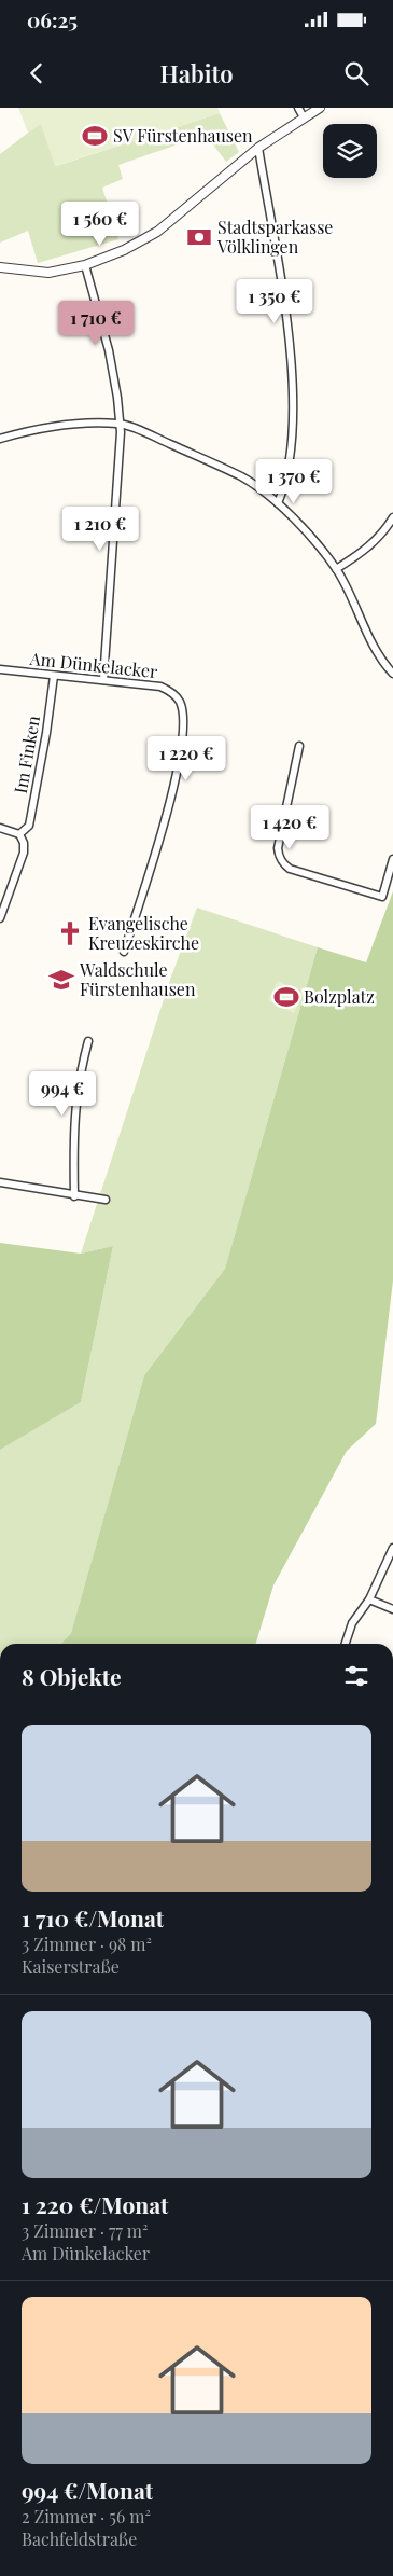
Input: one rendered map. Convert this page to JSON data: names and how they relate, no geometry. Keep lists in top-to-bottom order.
{
  "streets": {
    "street": ["Am Dünkelacker", "Im Finken"]
  },
  "crossings": [
    ["Am Dünkelacker", "Im Finken"]
  ],
  "places": {
    "sports": ["SV Fürstenhausen", "Bolzplatz"],
    "bank": ["Stadtsparkasse Völklingen"],
    "church": ["Evangelische Kreuzeskirche"],
    "school or university": ["Waldschule Fürstenhausen"]
  },
  "page": {
    "status": "06:25",
    "header": "Habito",
    "price": [
      "1 560 €",
      "1 350 €",
      "1 710 €",
      "1 370 €",
      "1 210 €",
      "1 220 €",
      "1 420 €",
      "994 €"
    ],
    "heading": "8 Objekte",
    "list": [
      {
        "name": "1 710 €/Monat",
        "note": "3 Zimmer · 98 m² · Kaiserstraße"
      },
      {
        "name": "1 220 €/Monat",
        "note": "3 Zimmer · 77 m² · Am Dünkelacker"
      },
      {
        "name": "994 €/Monat",
        "note": "2 Zimmer · 56 m² · Bachfeldstraße"
      }
    ]
  }
}
